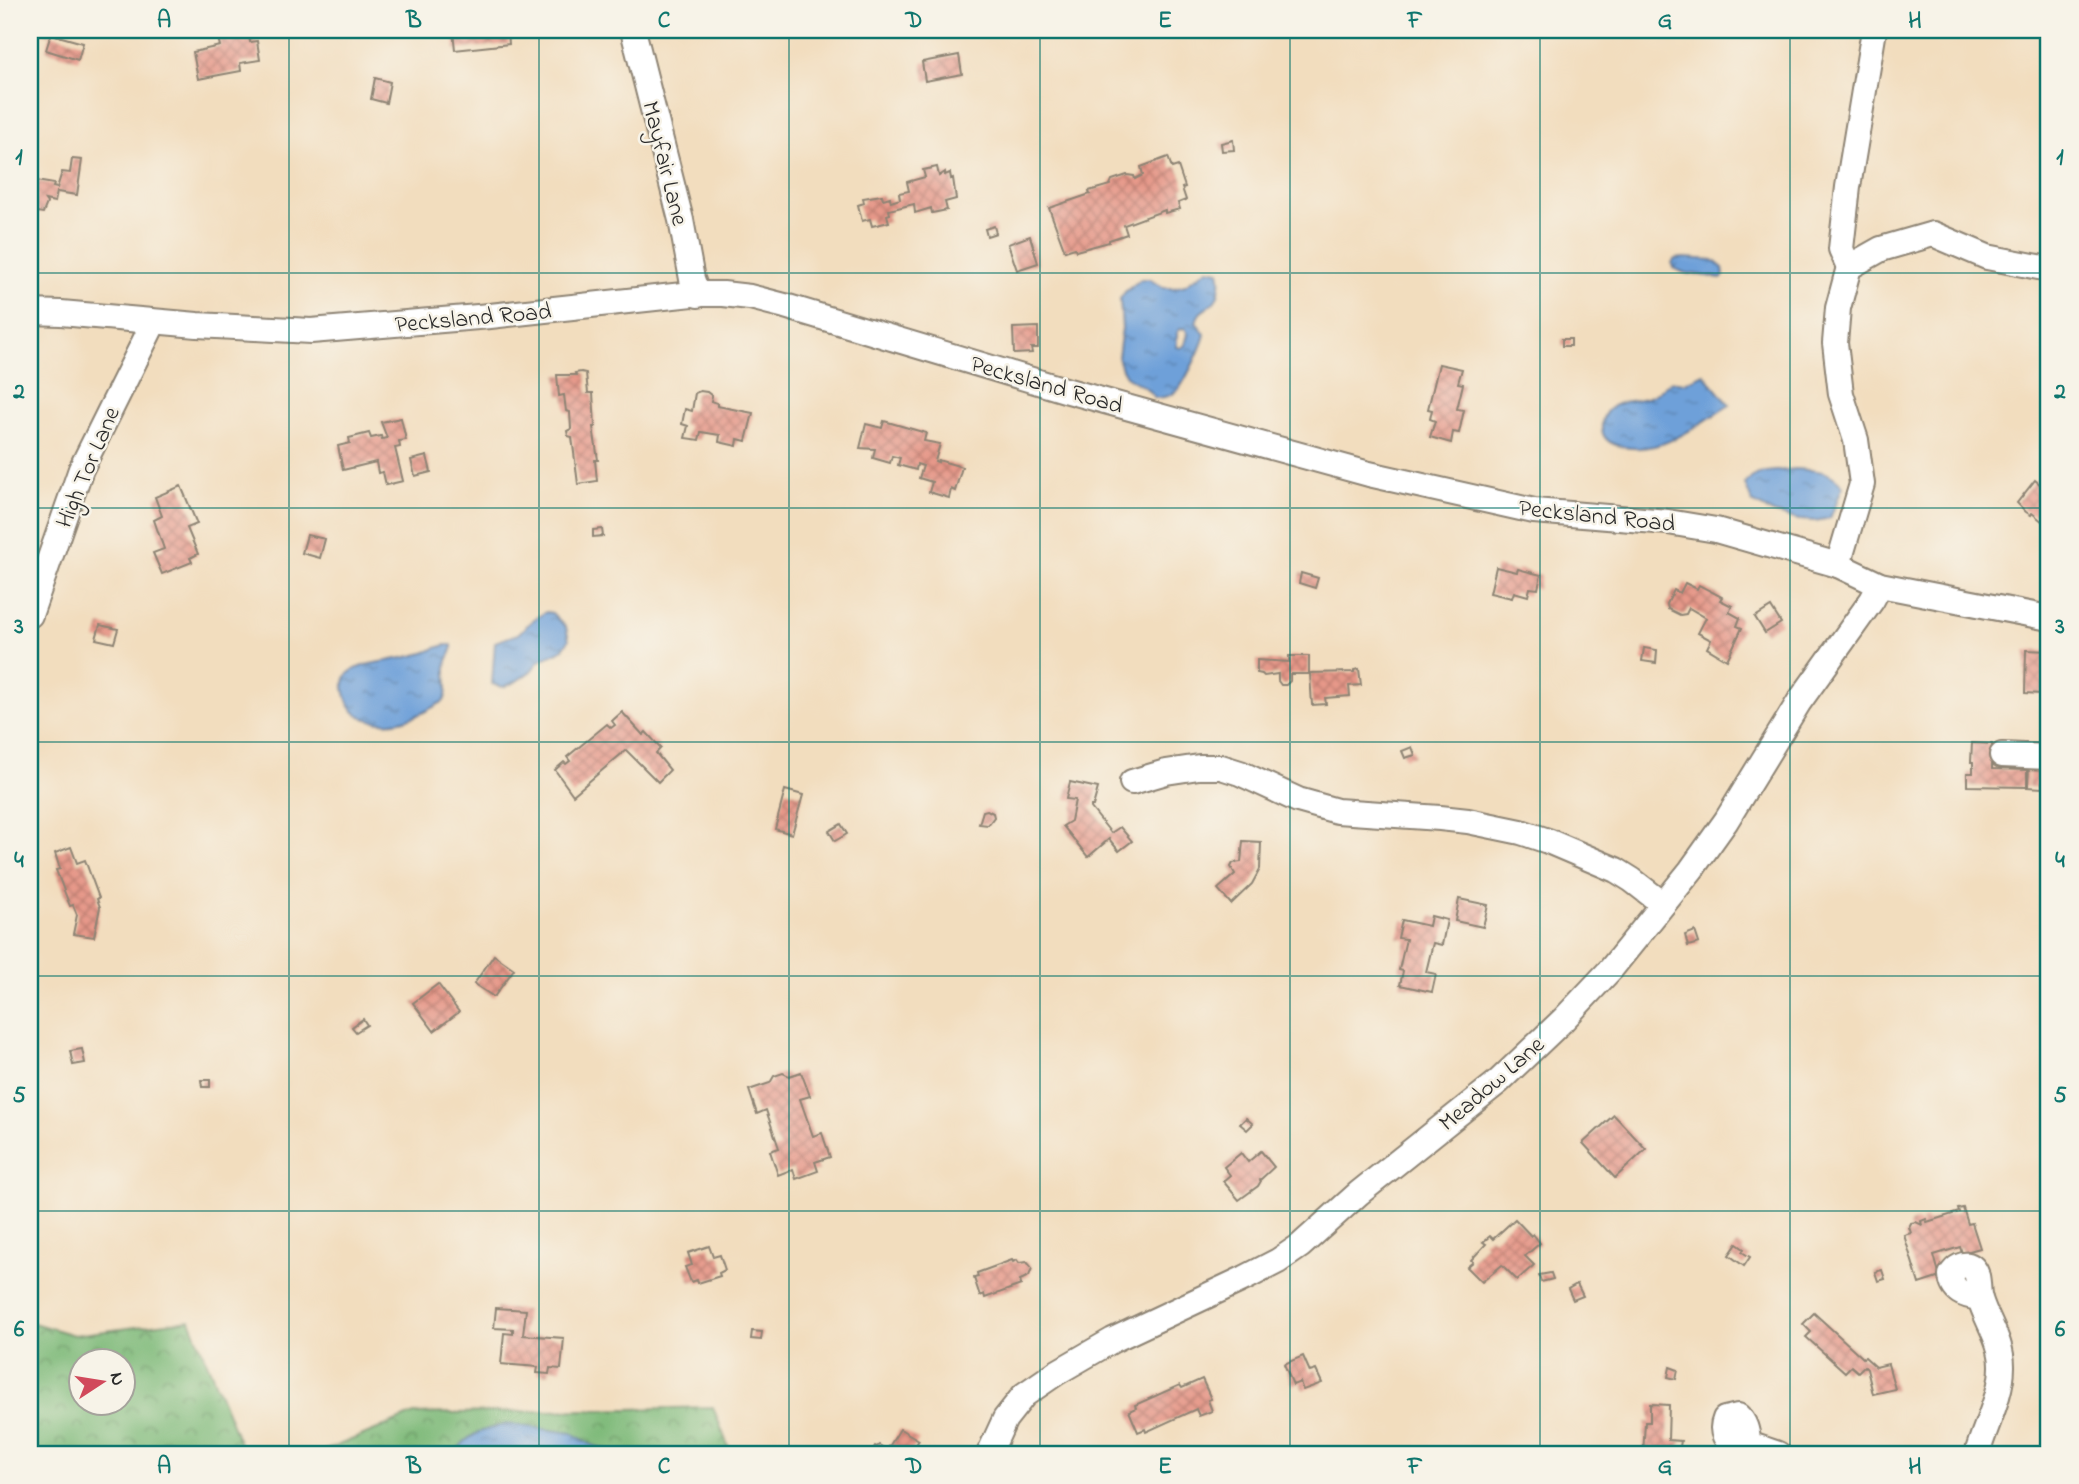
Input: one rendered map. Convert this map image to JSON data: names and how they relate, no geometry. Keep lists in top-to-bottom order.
{
  "streets": {
    "street": [
      "Mayfair Lane",
      "Pecksland Road",
      "High Tor Lane",
      "Meadow Lane"
    ]
  },
  "crossings": [
    ["Mayfair Lane", "Pecksland Road"],
    ["Pecksland Road", "High Tor Lane"],
    ["Pecksland Road", "Meadow Lane"]
  ],
  "north": "right",
  "grid": {
    "columns": [
      "A",
      "B",
      "C",
      "D",
      "E",
      "F",
      "G",
      "H"
    ],
    "rows": [
      "1",
      "2",
      "3",
      "4",
      "5",
      "6"
    ]
  }
}
